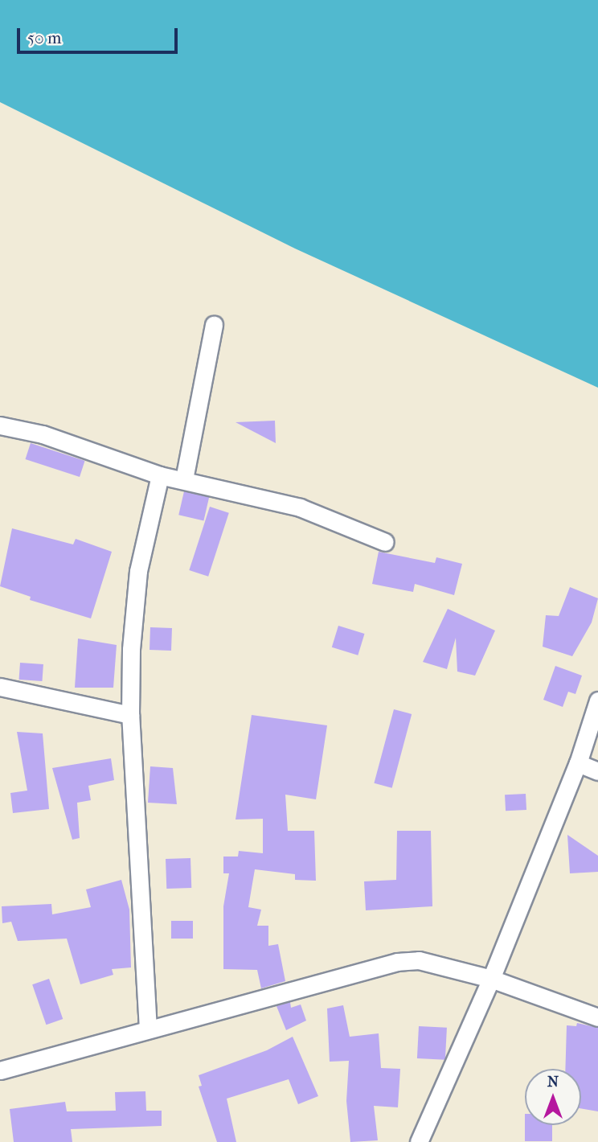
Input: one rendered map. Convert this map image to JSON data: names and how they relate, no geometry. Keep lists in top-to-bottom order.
{
  "scale_bar": "50 m",
  "north": "top"
}
